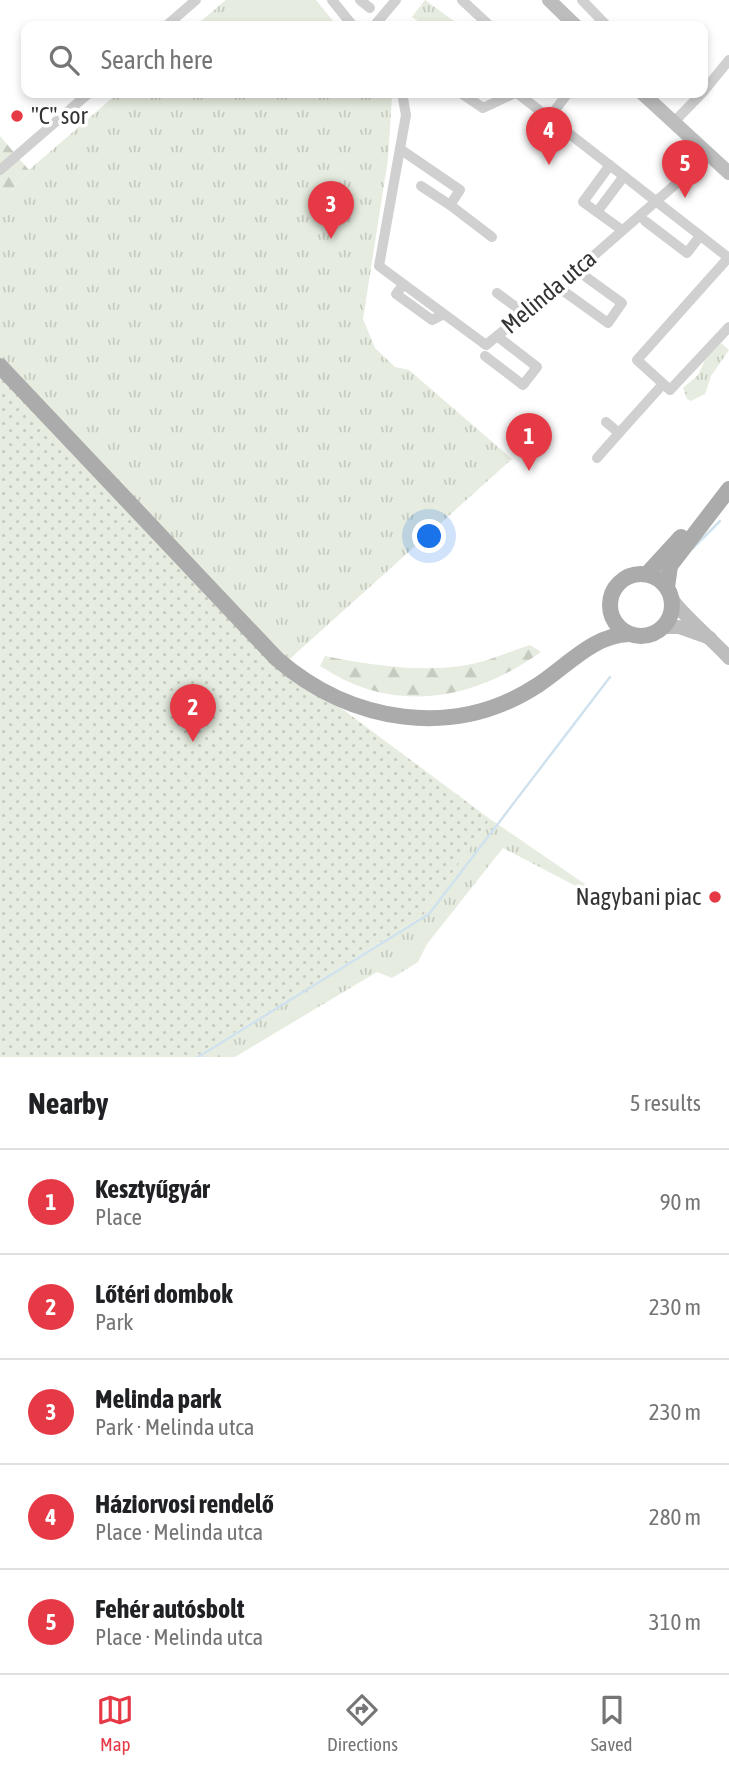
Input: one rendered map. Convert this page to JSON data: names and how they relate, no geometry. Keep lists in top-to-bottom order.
{
  "streets": {
    "street": ["Melinda utca"]
  },
  "places": ["\"C\" sor", "Nagybani piac"],
  "page": {
    "search": "Search here",
    "pins": [
      "4",
      "5",
      "3",
      "1",
      "2"
    ],
    "heading": ["Nearby", "5 results"],
    "list": [
      {
        "mark": "1",
        "name": "Kesztyűgyár",
        "note": "Place",
        "value": "90 m"
      },
      {
        "mark": "2",
        "name": "Lőtéri dombok",
        "note": "Park",
        "value": "230 m"
      },
      {
        "mark": "3",
        "name": "Melinda park",
        "note": "Park · Melinda utca",
        "value": "230 m"
      },
      {
        "mark": "4",
        "name": "Háziorvosi rendelő",
        "note": "Place · Melinda utca",
        "value": "280 m"
      },
      {
        "mark": "5",
        "name": "Fehér autósbolt",
        "note": "Place · Melinda utca",
        "value": "310 m"
      }
    ],
    "nav": ["Map", "Directions", "Saved"]
  }
}
